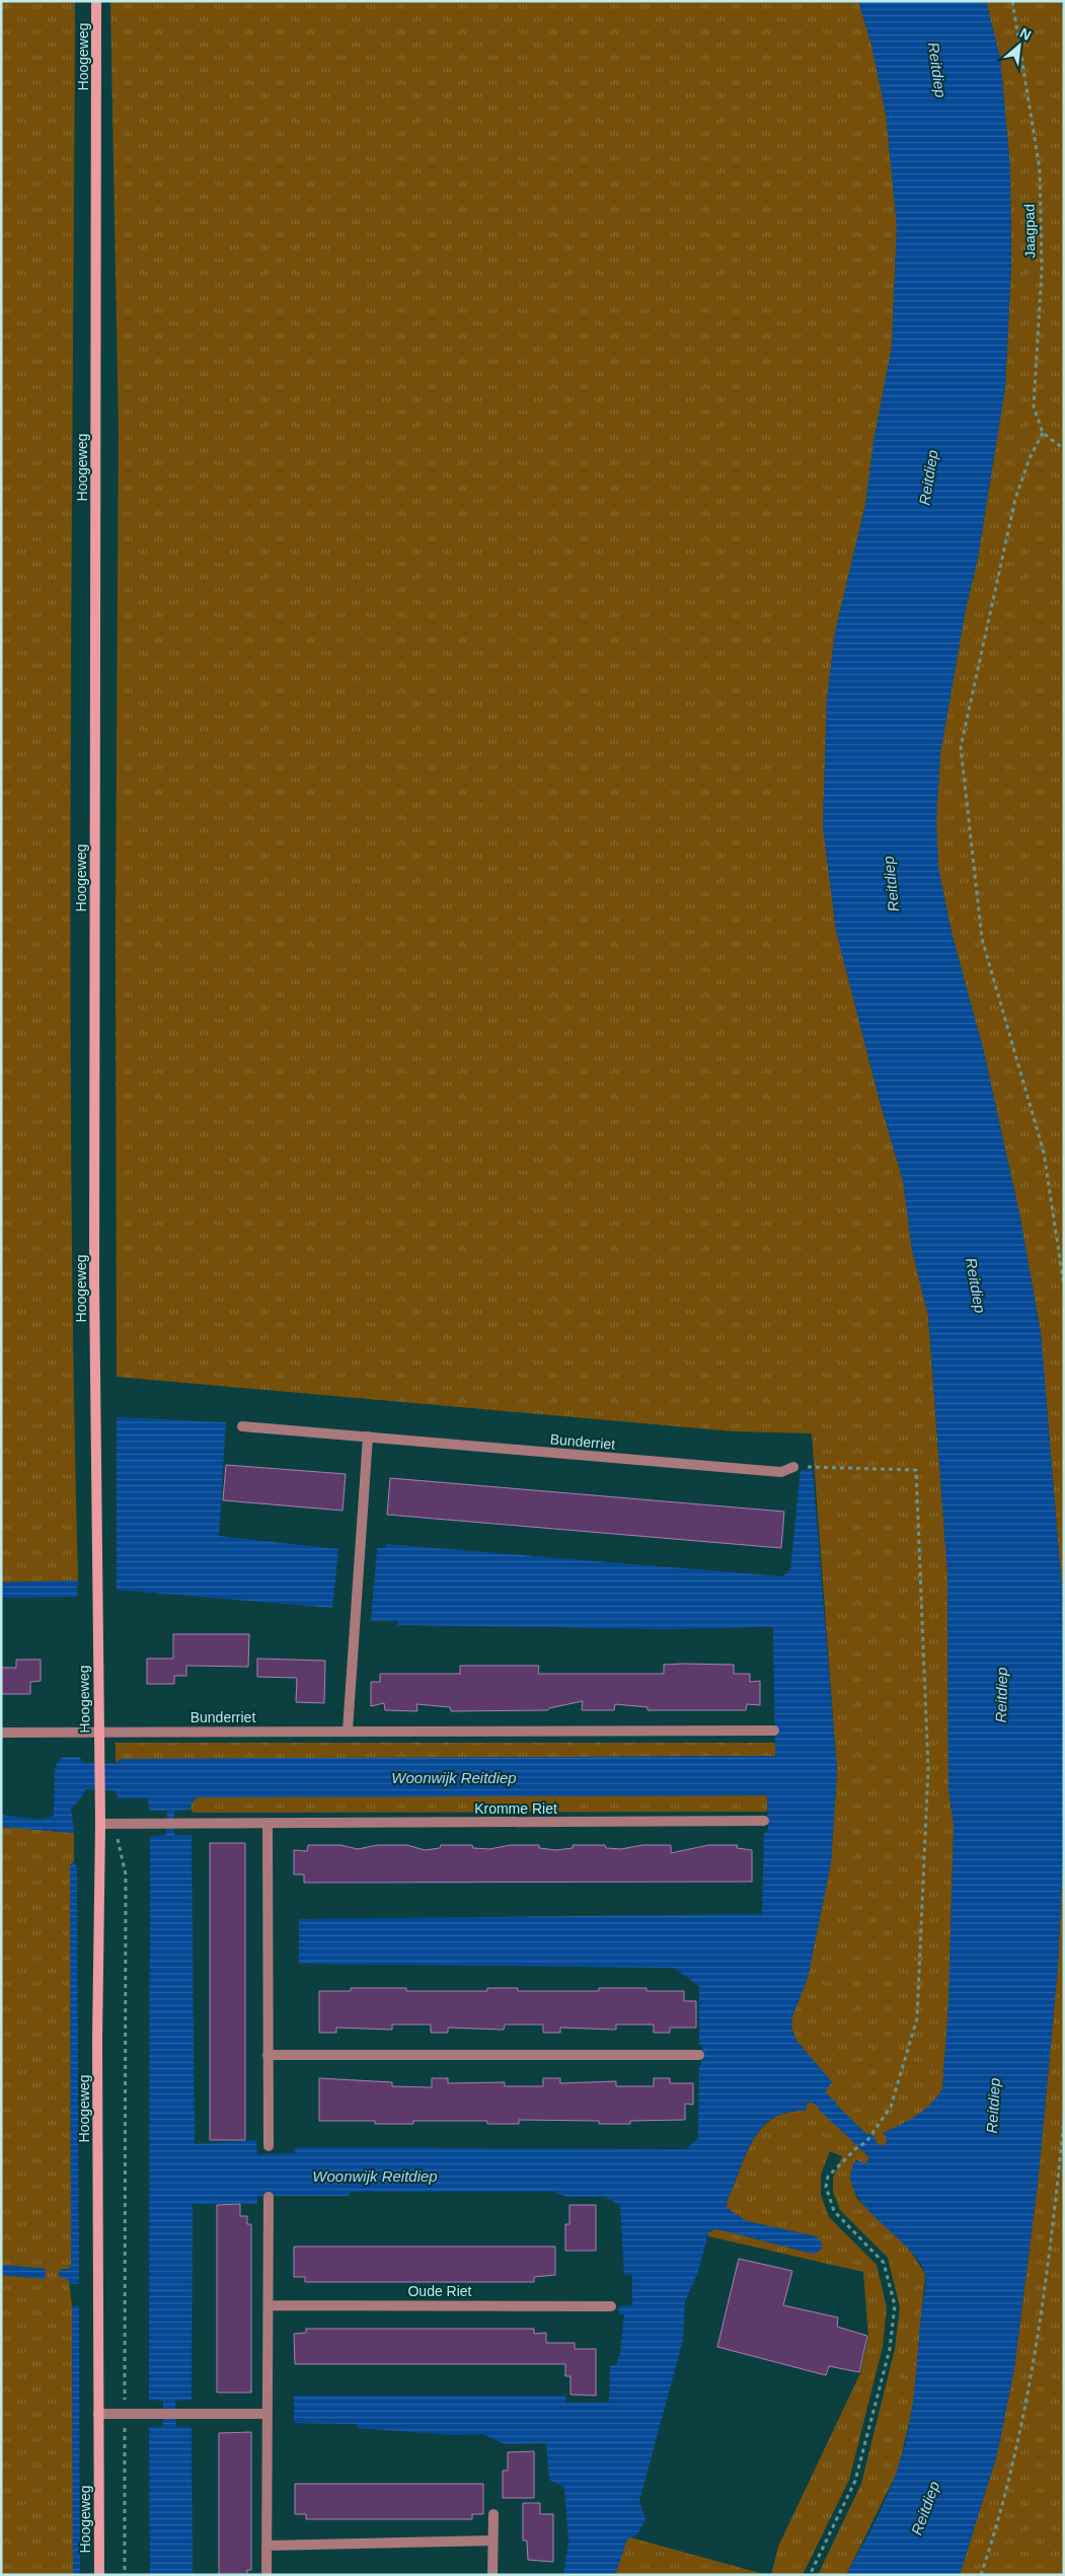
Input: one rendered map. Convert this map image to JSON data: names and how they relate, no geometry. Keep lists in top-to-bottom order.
{
  "streets": {
    "street": [
      "Hoogeweg",
      "Bunderriet",
      "Kromme Riet",
      "Oude Riet"
    ],
    "path": ["Jaagpad"]
  },
  "crossings": [
    ["Hoogeweg", "Bunderriet"],
    ["Hoogeweg", "Kromme Riet"]
  ],
  "water": ["Reitdiep", "Woonwijk Reitdiep"],
  "north": "top right"
}
